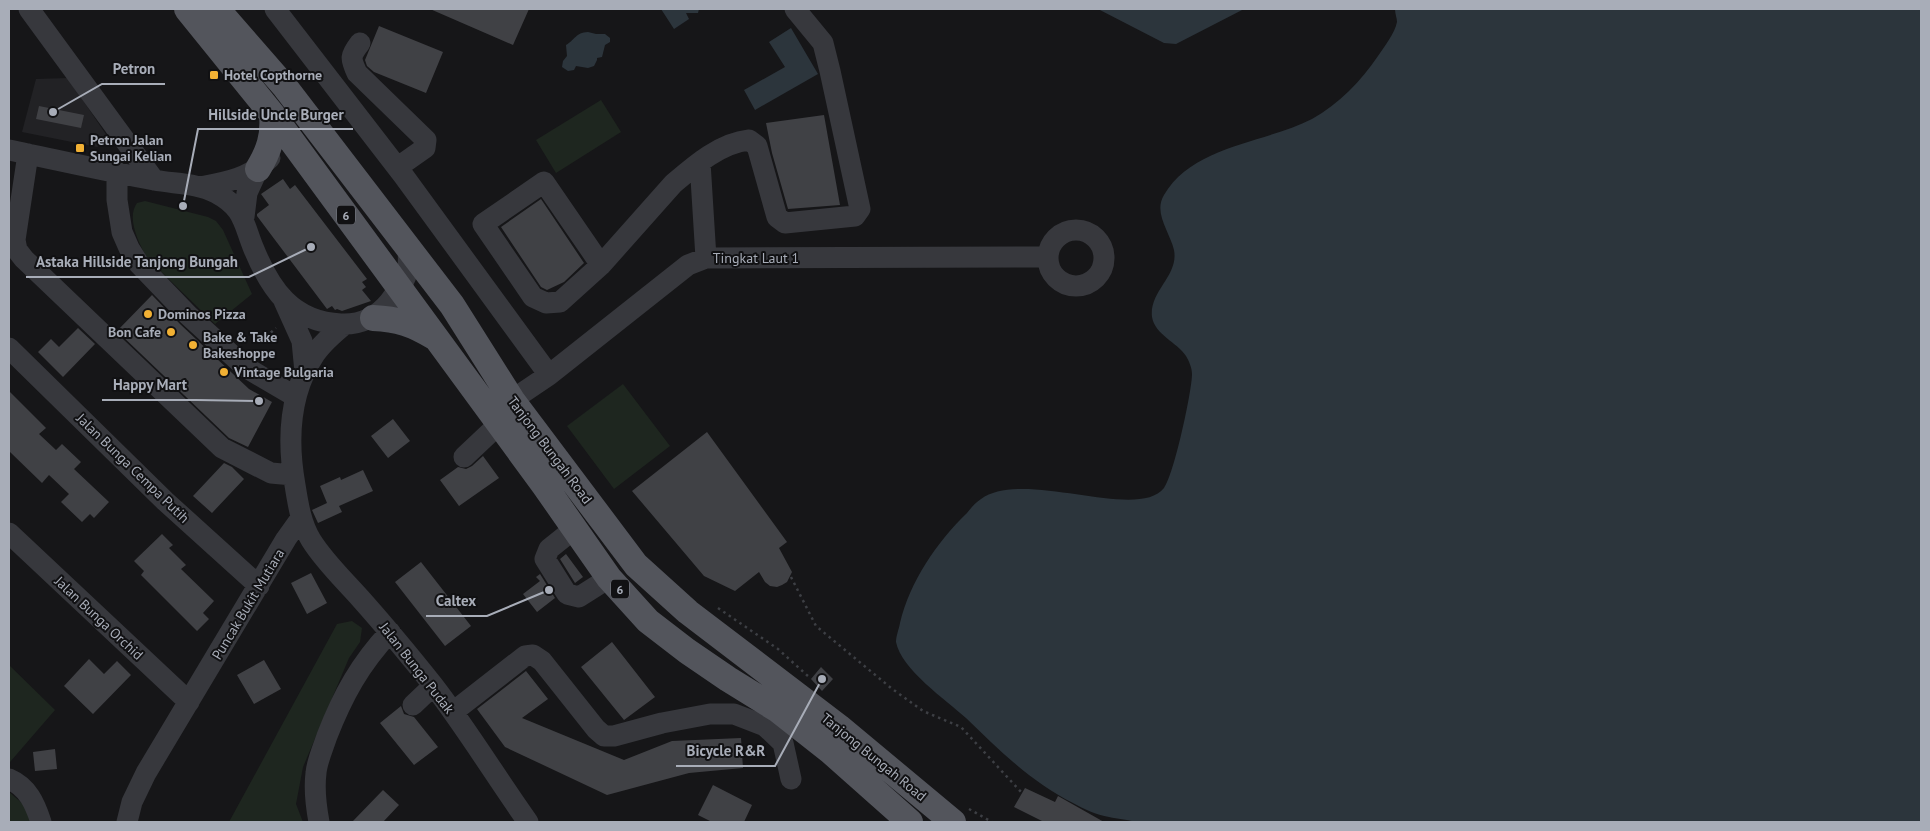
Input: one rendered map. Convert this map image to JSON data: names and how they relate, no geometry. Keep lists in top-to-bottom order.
{
  "streets": {
    "main road": ["6", "Tanjong Bungah Road"],
    "street": [
      "Tingkat Laut 1",
      "Jalan Bunga Cempa Putih",
      "Puncak Bukit Mutiara",
      "Jalan Bunga Orchid",
      "Jalan Bunga Pudak"
    ]
  },
  "crossings": [
    ["Tingkat Laut 1", "Tanjong Bungah Road"],
    ["Jalan Bunga Cempa Putih", "Puncak Bukit Mutiara"],
    ["Puncak Bukit Mutiara", "Jalan Bunga Orchid"],
    ["Puncak Bukit Mutiara", "Jalan Bunga Pudak"]
  ],
  "places": {
    "transit": ["Hotel Copthorne", "Petron Jalan Sungai Kelian"],
    "other": [
      "Petron",
      "Hillside Uncle Burger",
      "Astaka Hillside Tanjong Bungah",
      "Dominos Pizza",
      "Bon Cafe",
      "Bake & Take Bakeshoppe",
      "Vintage Bulgaria",
      "Happy Mart",
      "Caltex",
      "Bicycle R&R"
    ]
  }
}
